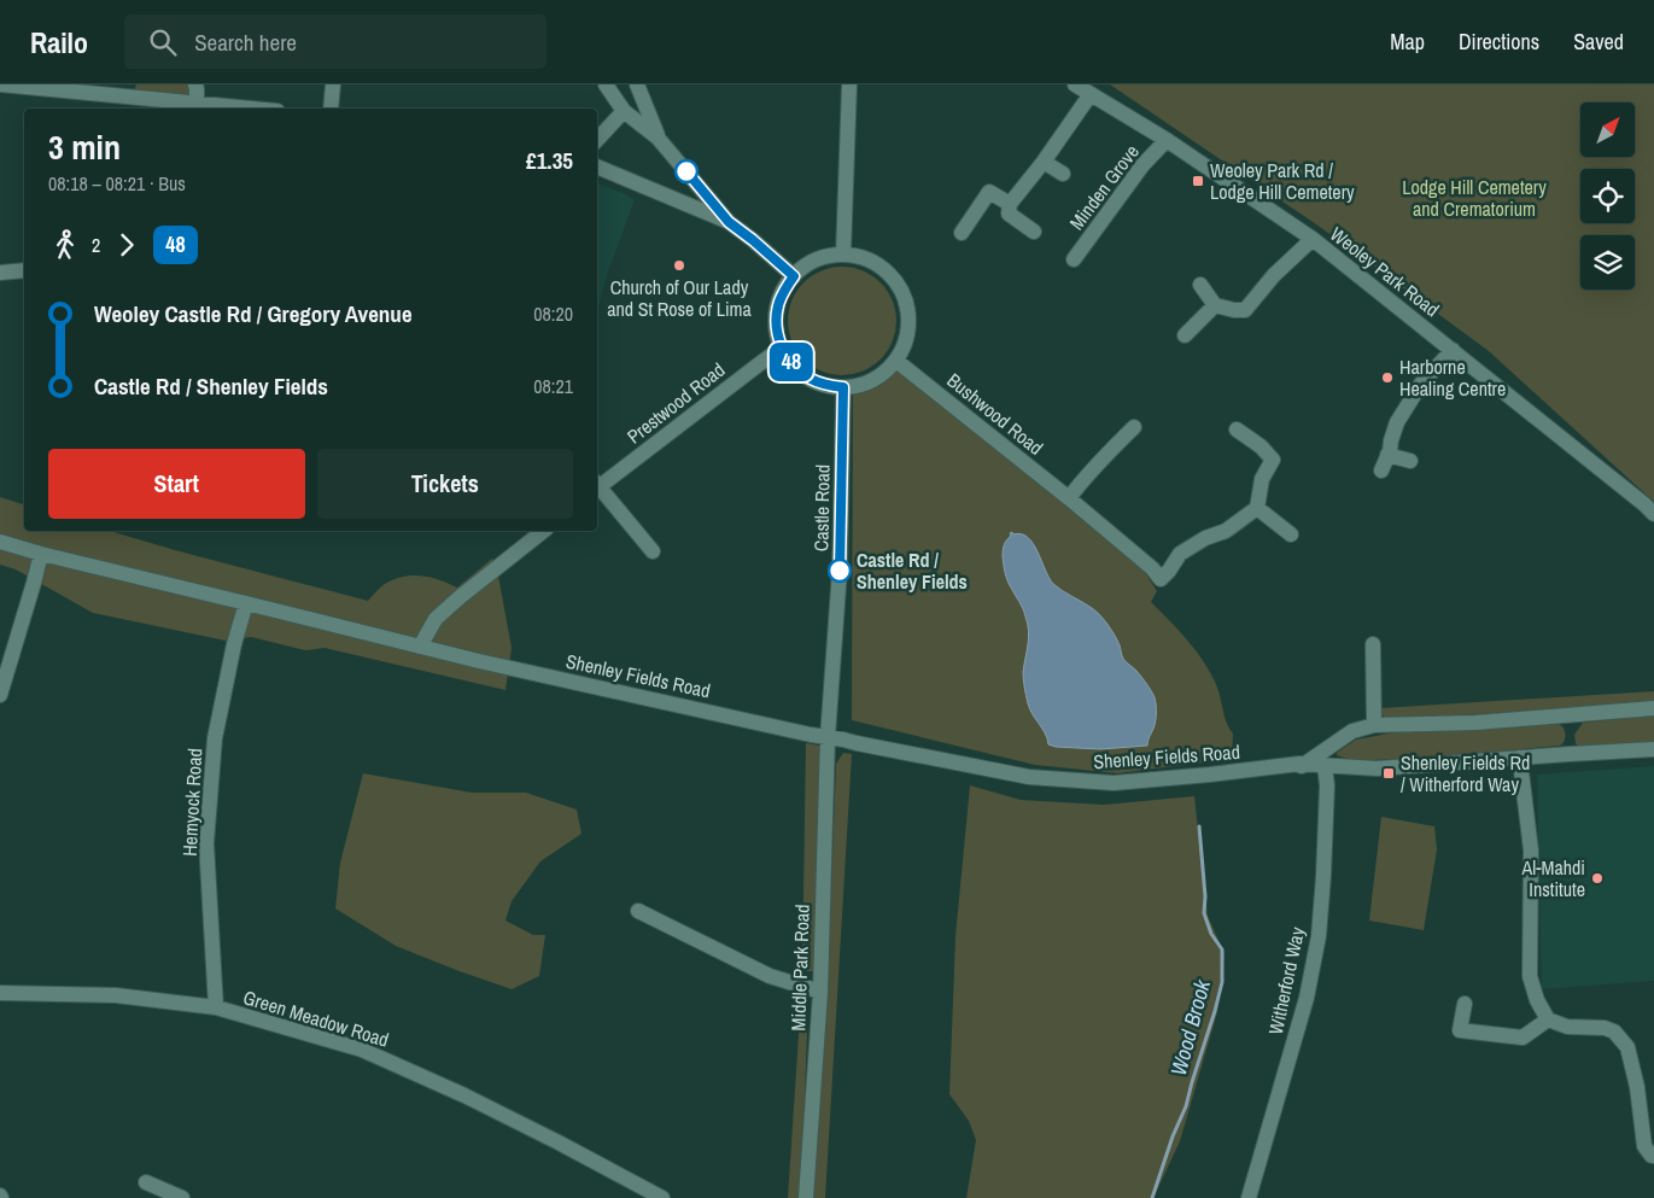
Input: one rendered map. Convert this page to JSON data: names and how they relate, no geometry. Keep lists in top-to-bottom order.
{
  "streets": {
    "street": [
      "Minden Grove",
      "Weoley Park Road",
      "Prestwood Road",
      "Bushwood Road",
      "Castle Road",
      "Shenley Fields Road",
      "Hemyock Road",
      "Middle Park Road",
      "Witherford Way",
      "Green Meadow Road"
    ]
  },
  "crossings": [
    ["Minden Grove", "Weoley Park Road"],
    ["Prestwood Road", "Bushwood Road"],
    ["Prestwood Road", "Castle Road"],
    ["Bushwood Road", "Castle Road"],
    ["Castle Road", "Shenley Fields Road"],
    ["Castle Road", "Middle Park Road"],
    ["Shenley Fields Road", "Hemyock Road"],
    ["Shenley Fields Road", "Middle Park Road"],
    ["Shenley Fields Road", "Witherford Way"],
    ["Hemyock Road", "Green Meadow Road"]
  ],
  "water": ["Wood Brook"],
  "parks": ["Lodge Hill Cemetery and Crematorium"],
  "places": {
    "transit": ["Weoley Park Rd / Lodge Hill Cemetery", "Shenley Fields Rd / Witherford Way"],
    "other": [
      "Church of Our Lady and St Rose of Lima",
      "Harborne Healing Centre",
      "Castle Rd / Shenley Fields",
      "Al-Mahdi Institute"
    ]
  },
  "lines": ["bus line 48"],
  "north": "top right",
  "page": {
    "header": "Railo",
    "search": "Search here",
    "nav": ["Map", "Directions", "Saved"],
    "on_map": "48",
    "heading": ["3 min", "08:18 – 08:21 · Bus", "£1.35"],
    "legs": ["2", "48"],
    "list": [
      {
        "name": "Weoley Castle Rd / Gregory Avenue",
        "value": "08:20"
      },
      {
        "name": "Castle Rd / Shenley Fields",
        "value": "08:21"
      }
    ],
    "buttons": ["Start", "Tickets"]
  }
}
